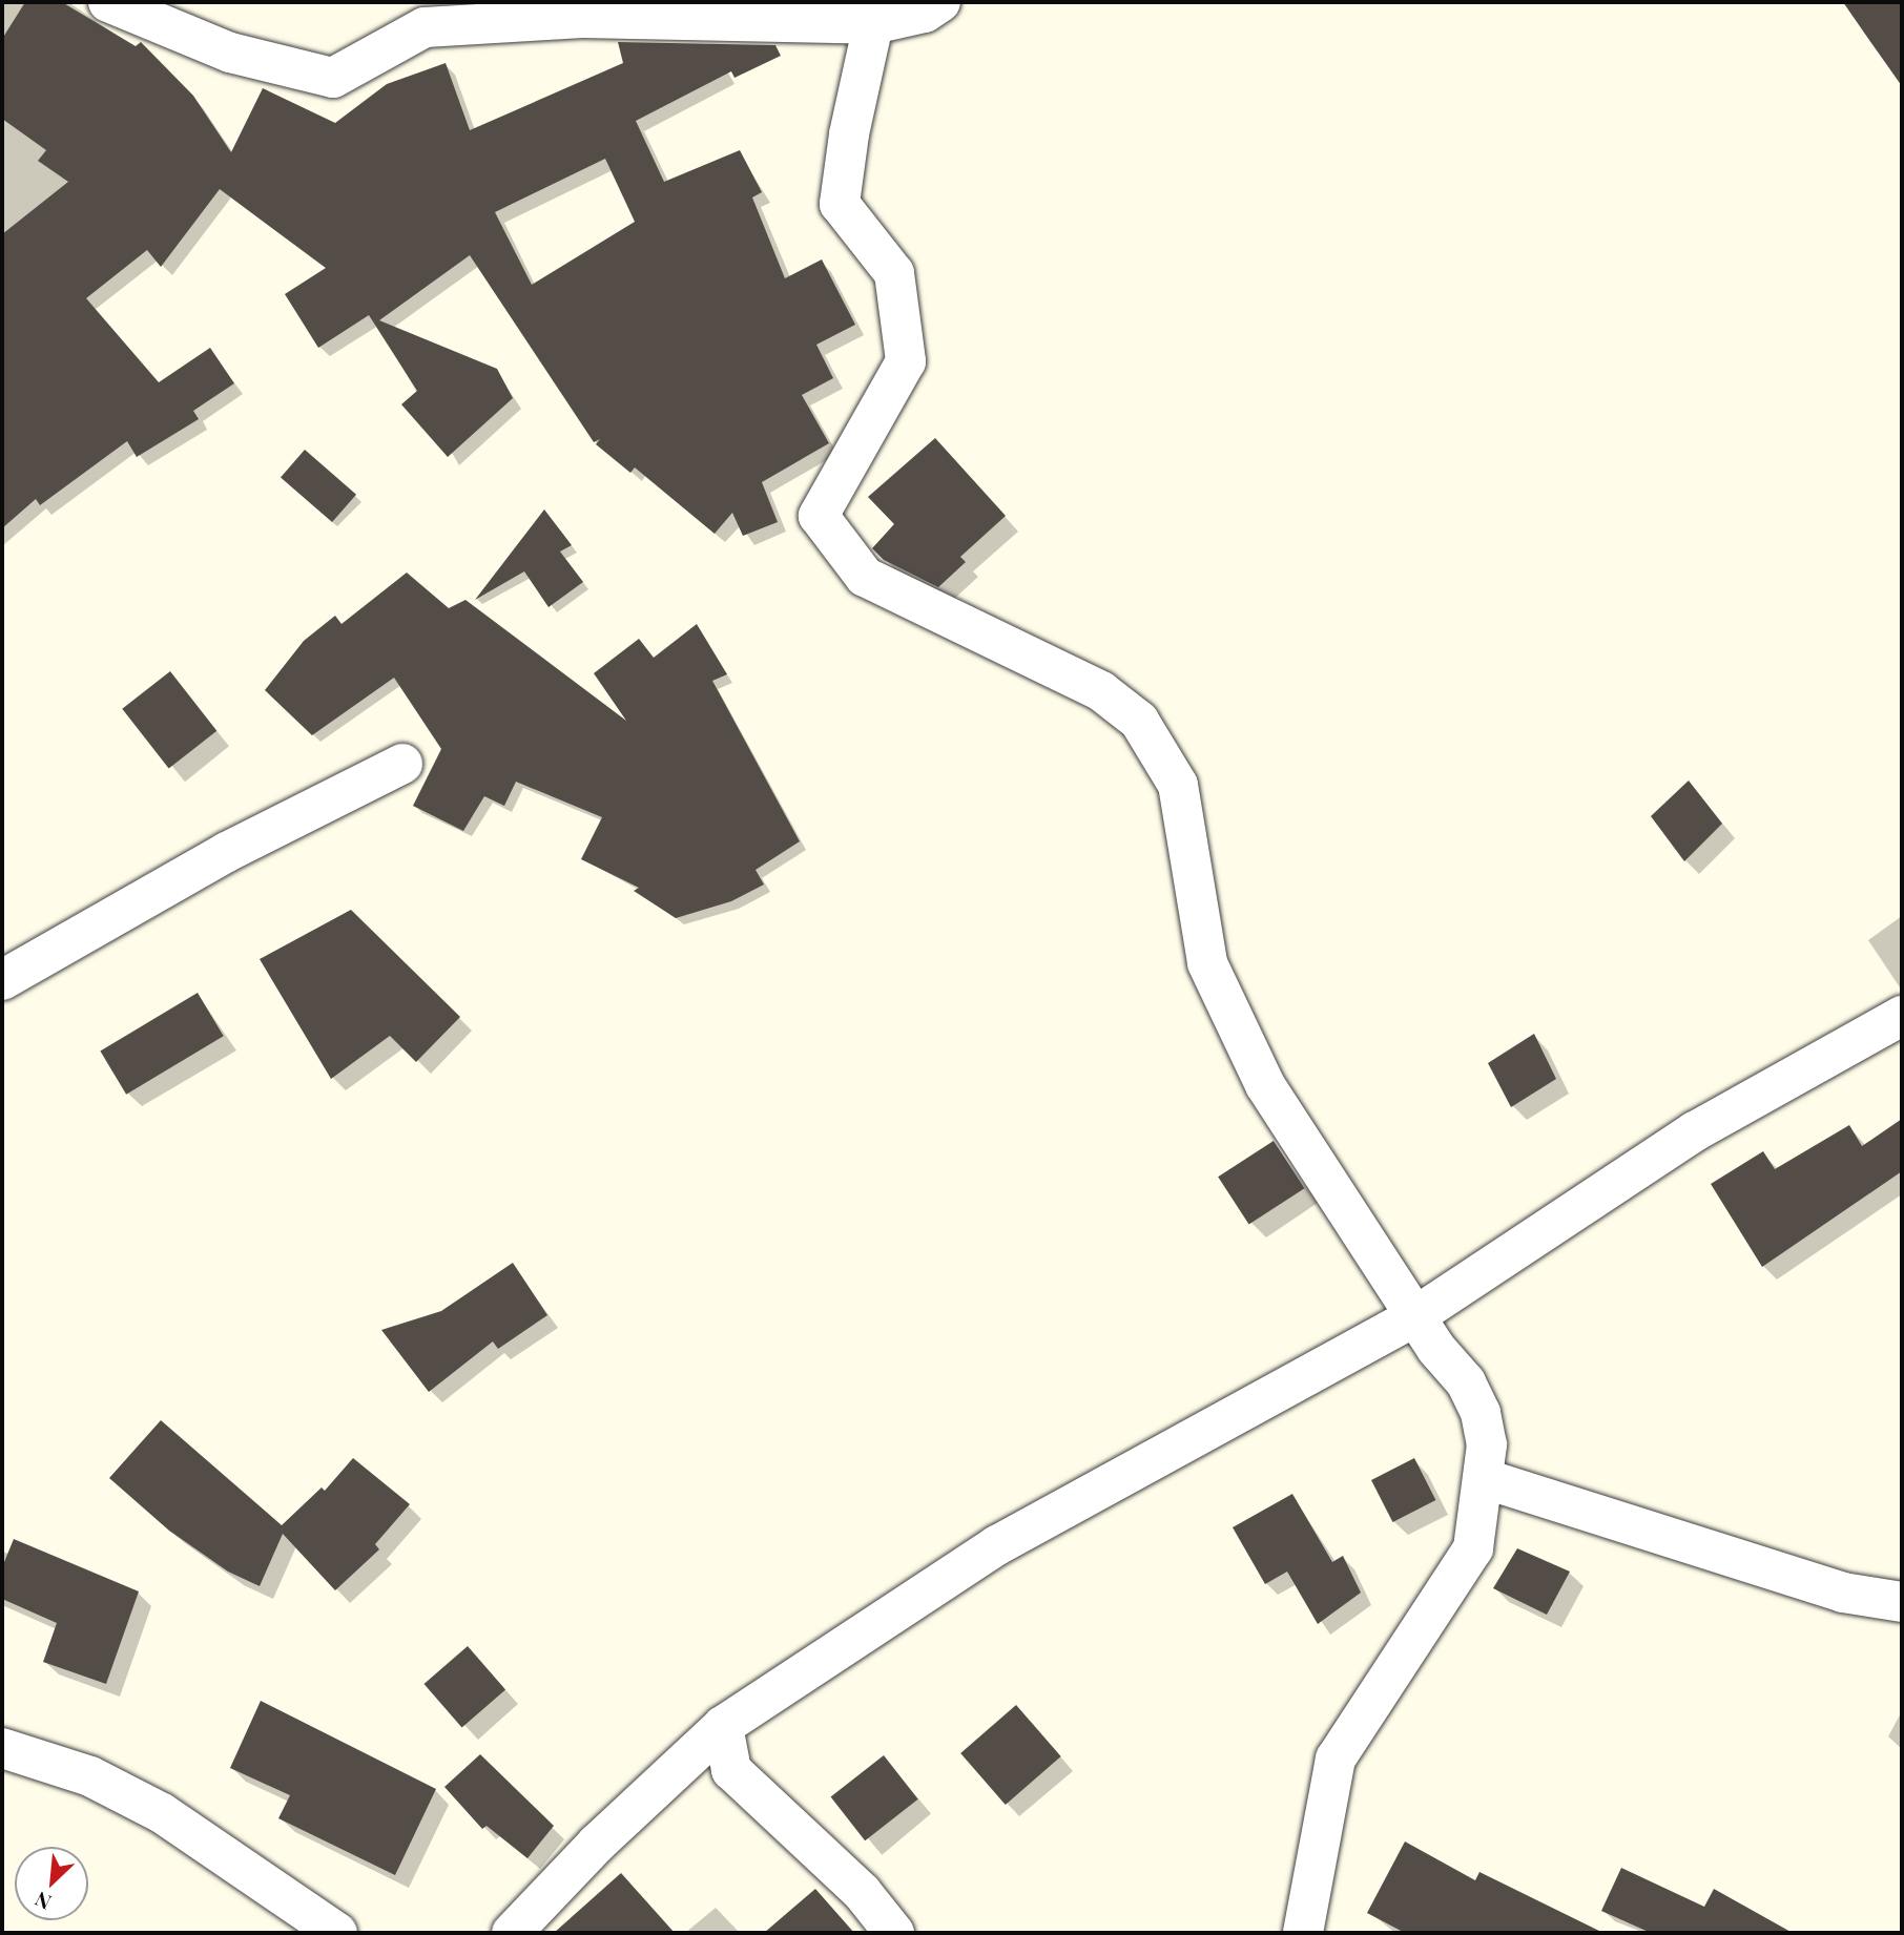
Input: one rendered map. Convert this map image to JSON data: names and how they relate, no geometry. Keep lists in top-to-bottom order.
{
  "north": "bottom left"
}
